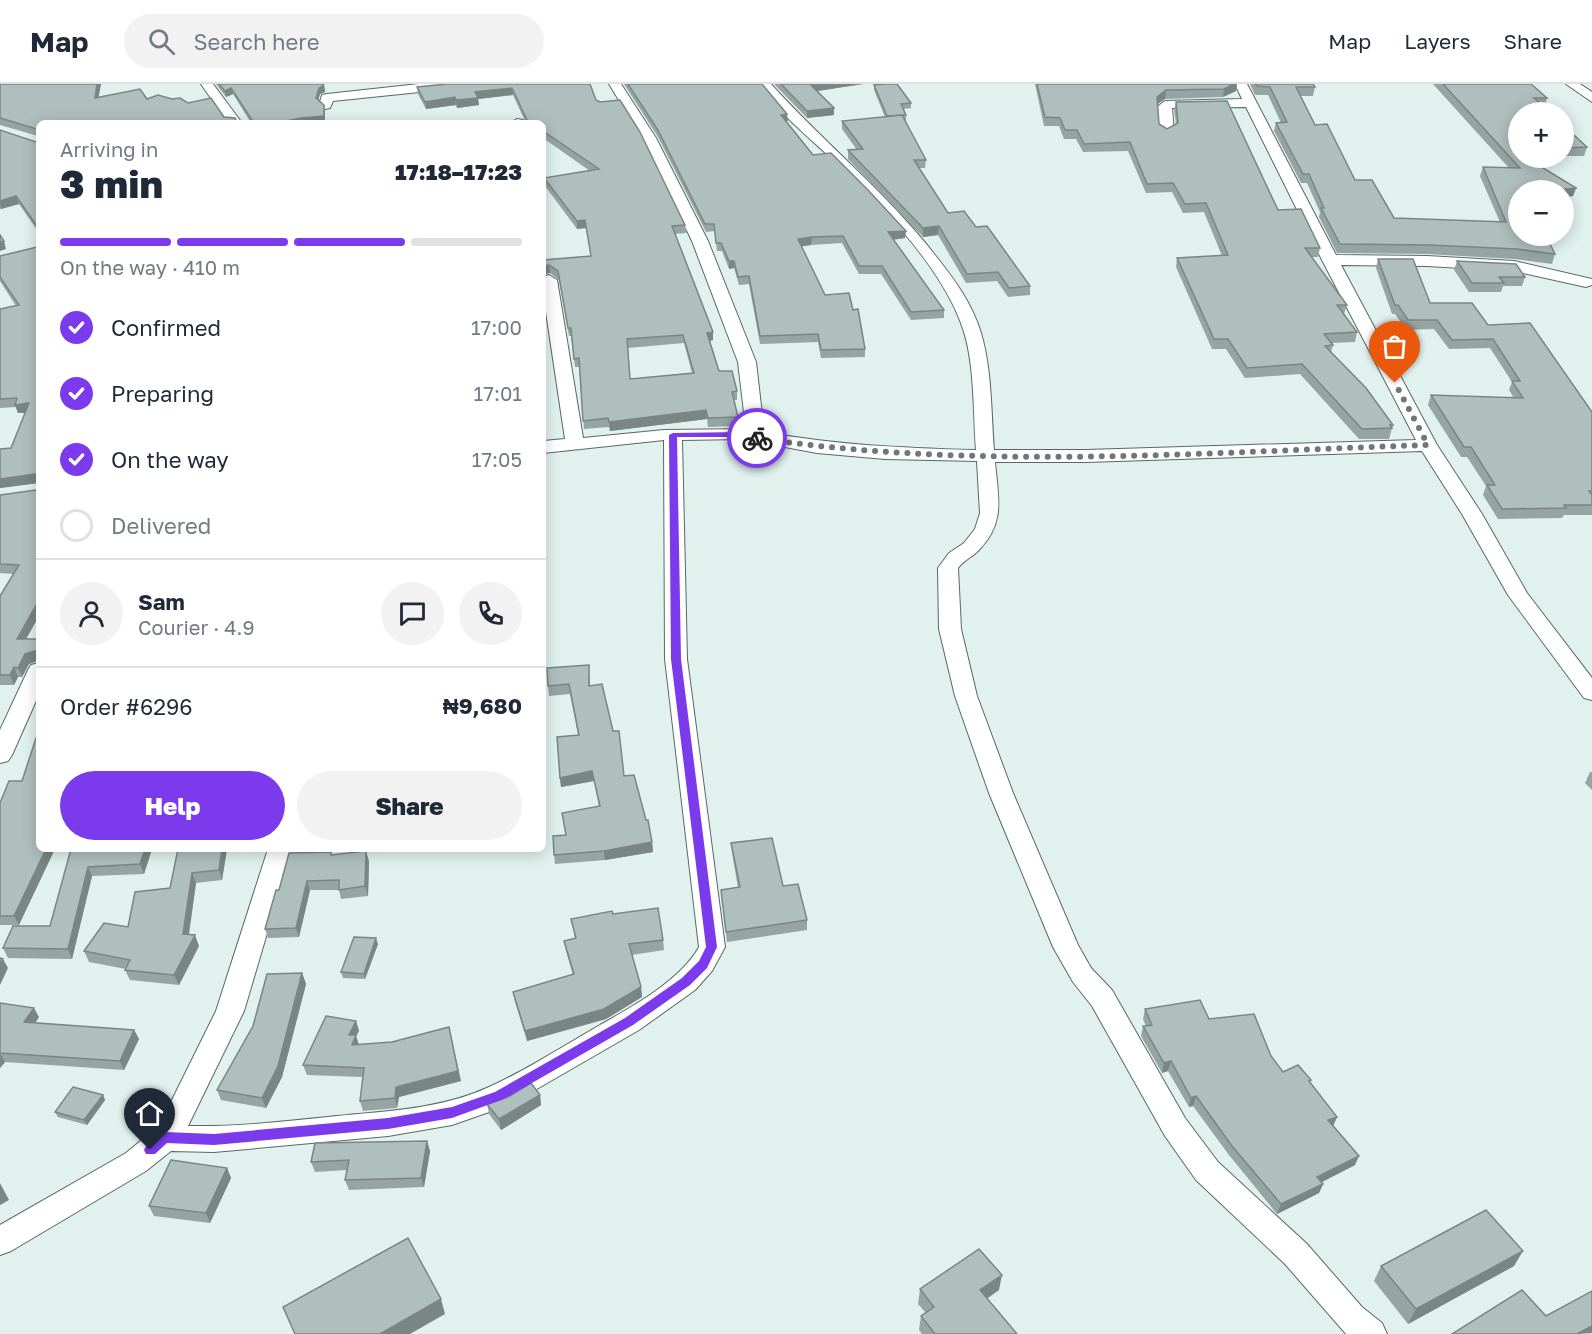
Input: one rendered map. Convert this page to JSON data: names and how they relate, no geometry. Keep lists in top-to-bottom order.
{
  "page": {
    "header": "Map",
    "search": "Search here",
    "nav": ["Map", "Layers", "Share"],
    "map_buttons": ["+", "−"],
    "heading": ["3 min", "Arriving in", "17:18–17:23"],
    "panel": [
      "Sam",
      "Courier · 4.9",
      "Order #6296",
      "₦9,680"
    ],
    "bar": "On the way · 410 m",
    "list": [
      ["Confirmed", "17:00"],
      ["Preparing", "17:01"],
      ["On the way", "17:05"],
      "Delivered"
    ],
    "buttons": ["Help", "Share"]
  }
}
